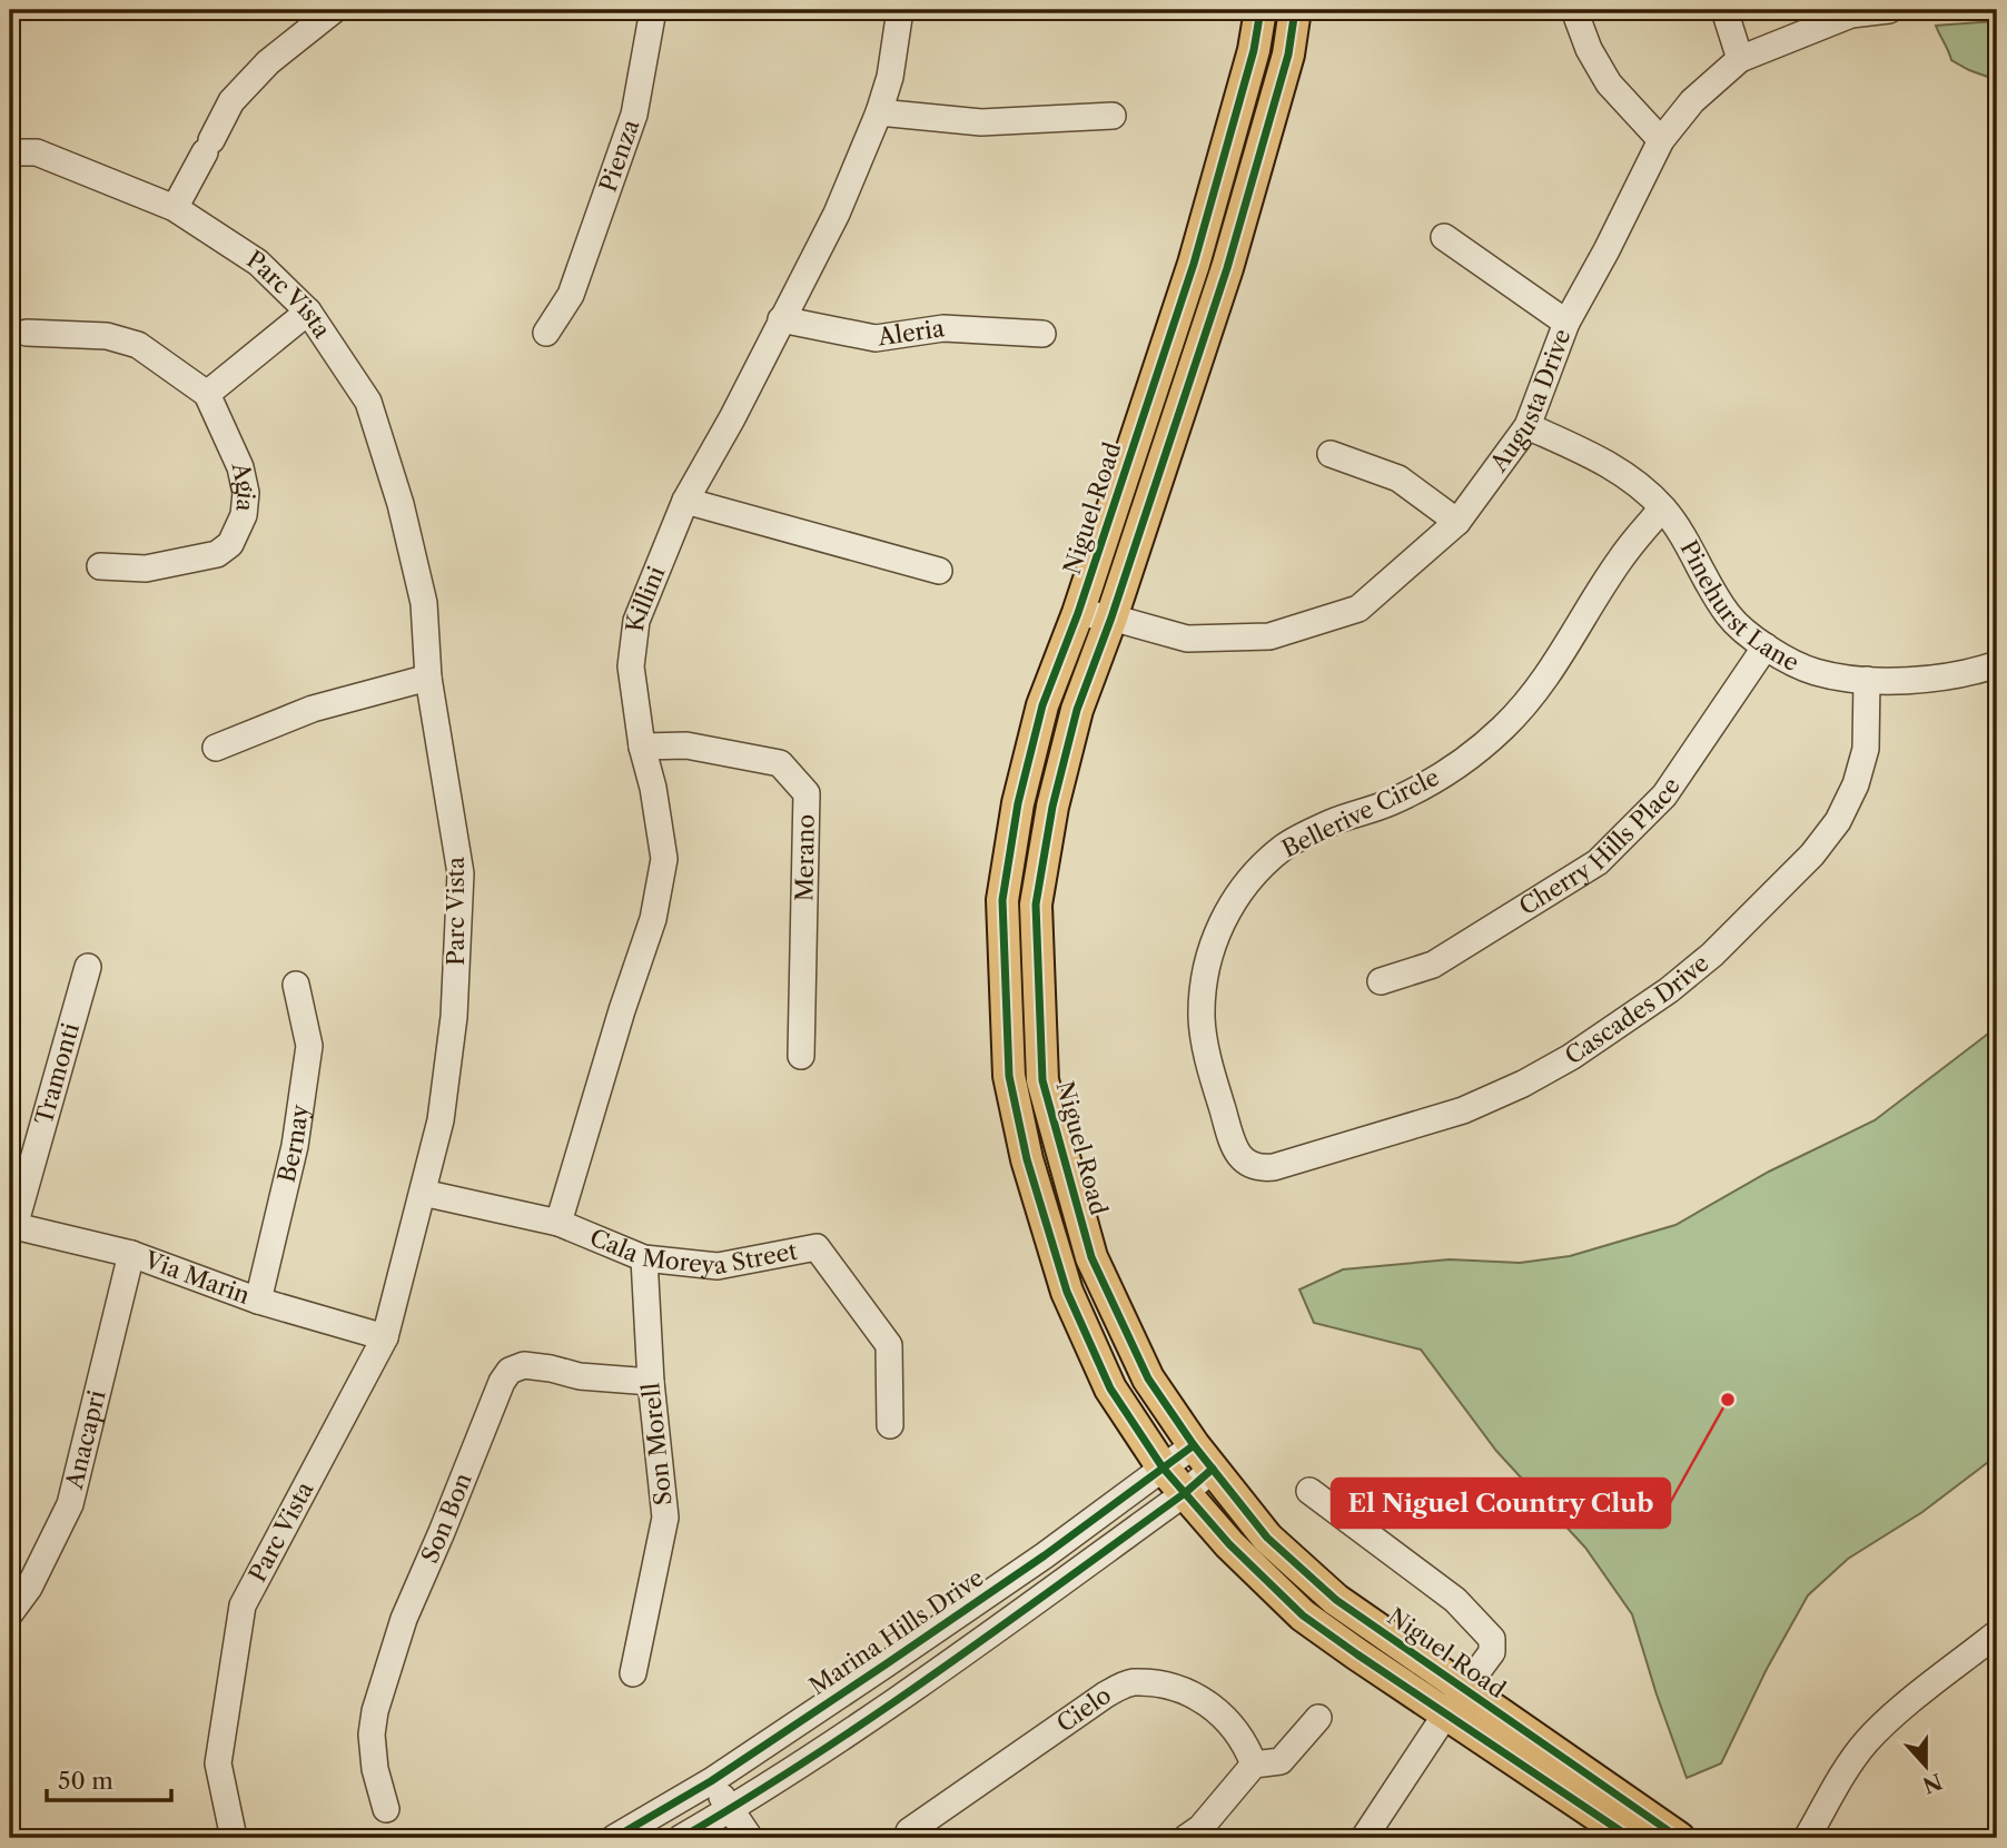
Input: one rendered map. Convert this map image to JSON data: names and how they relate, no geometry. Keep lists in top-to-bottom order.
{
  "streets": {
    "main road": ["Niguel Road"],
    "street": [
      "Pienza",
      "Parc Vista",
      "Aleria",
      "Augusta Drive",
      "Agia",
      "Killini",
      "Pinehurst Lane",
      "Bellerive Circle",
      "Cherry Hills Place",
      "Merano",
      "Cascades Drive",
      "Tramonti",
      "Bernay",
      "Cala Moreya Street",
      "Via Marin",
      "Anacapri",
      "Son Morell",
      "Son Bon",
      "Marina Hills Drive",
      "Cielo"
    ]
  },
  "crossings": [
    ["Parc Vista", "Cala Moreya Street"],
    ["Parc Vista", "Via Marin"],
    ["Aleria", "Killini"],
    ["Augusta Drive", "Niguel Road"],
    ["Augusta Drive", "Pinehurst Lane"],
    ["Niguel Road", "Marina Hills Drive"],
    ["Killini", "Merano"],
    ["Killini", "Cala Moreya Street"],
    ["Pinehurst Lane", "Bellerive Circle"],
    ["Pinehurst Lane", "Cherry Hills Place"],
    ["Pinehurst Lane", "Cascades Drive"],
    ["Bellerive Circle", "Cascades Drive"],
    ["Tramonti", "Via Marin"],
    ["Bernay", "Via Marin"],
    ["Cala Moreya Street", "Son Morell"],
    ["Via Marin", "Anacapri"],
    ["Son Morell", "Son Bon"]
  ],
  "places": ["El Niguel Country Club"],
  "scale_bar": "50 m",
  "north": "bottom"
}
